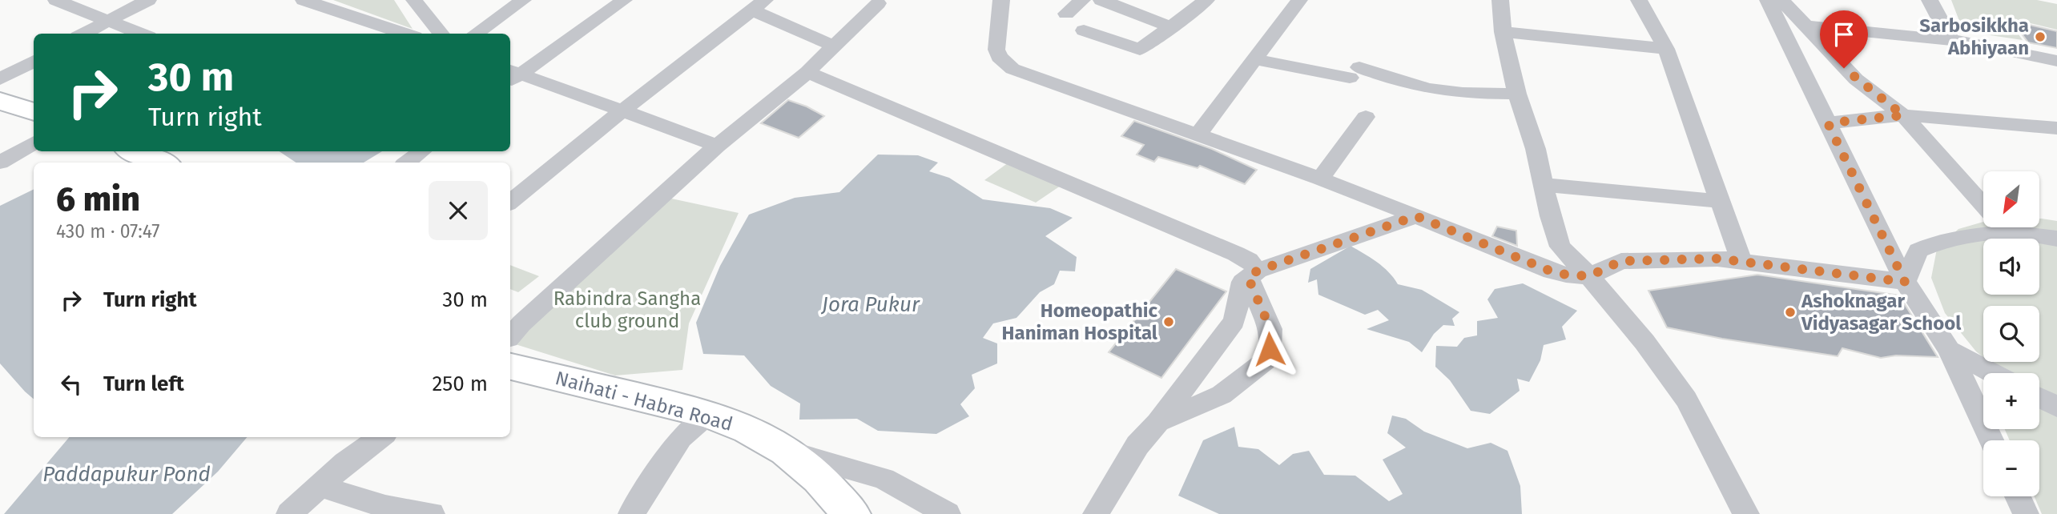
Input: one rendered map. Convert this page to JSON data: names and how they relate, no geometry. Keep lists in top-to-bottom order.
{
  "streets": {
    "main road": ["Naihati - Habra Road"]
  },
  "water": ["Jora Pukur", "Paddapukur Pond"],
  "parks": ["Rabindra Sangha club ground"],
  "places": ["Sarbosikkha Abhiyaan", "Ashoknagar Vidyasagar School", "Homeopathic Haniman Hospital"],
  "north": "bottom left",
  "page": {
    "turn": ["30 m", "Turn right"],
    "heading": ["6 min", "430 m · 07:47"],
    "map_buttons": ["+", "−"],
    "list": [
      {
        "name": "Turn right",
        "value": "30 m"
      },
      {
        "name": "Turn left",
        "value": "250 m"
      }
    ]
  }
}
